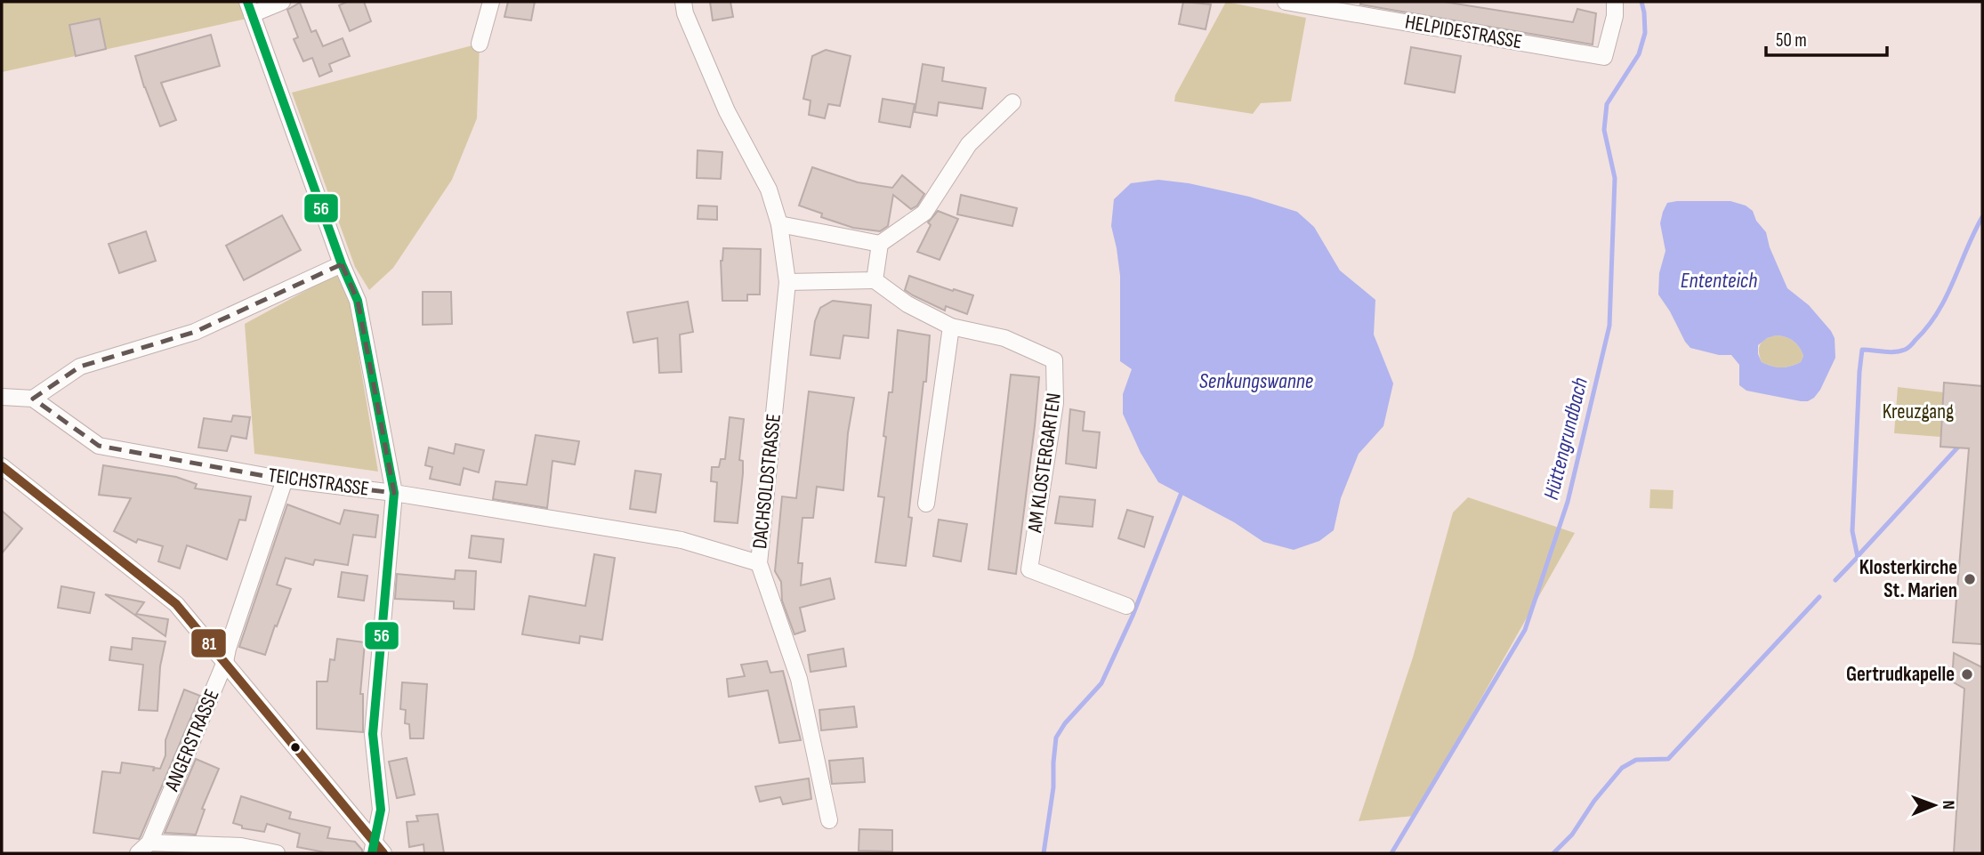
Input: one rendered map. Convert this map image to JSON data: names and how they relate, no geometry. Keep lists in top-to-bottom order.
{
  "streets": {
    "street": [
      "HELPIDESTRASSE",
      "AM KLOSTERGARTEN",
      "DACHSOLDSTRASSE",
      "TEICHSTRASSE",
      "ANGERSTRASSE"
    ]
  },
  "crossings": [
    ["DACHSOLDSTRASSE", "TEICHSTRASSE"],
    ["TEICHSTRASSE", "ANGERSTRASSE"]
  ],
  "water": ["Ententeich", "Senkungswanne", "Hüttengrundbach"],
  "parks": ["Kreuzgang"],
  "places": ["Klosterkirche St. Marien", "Gertrudkapelle"],
  "lines": ["transit line 56", "transit line 81"],
  "scale_bar": "50 m",
  "north": "right"
}
